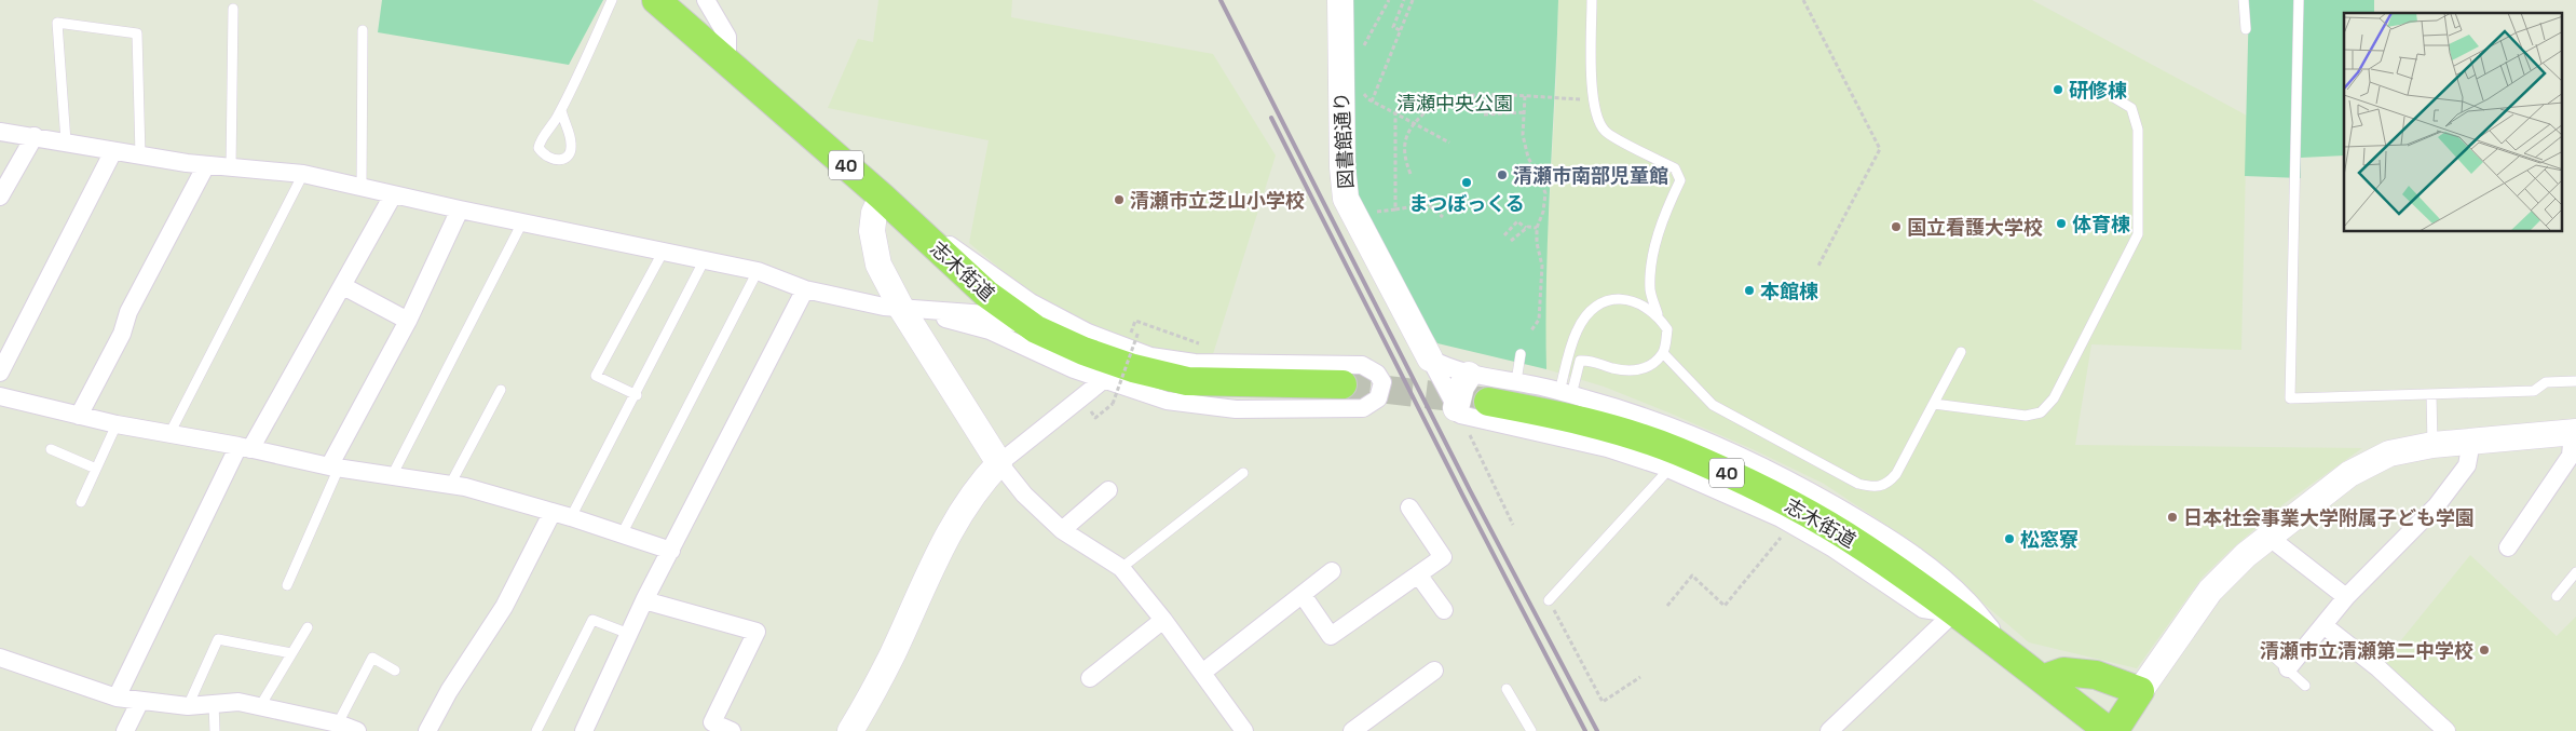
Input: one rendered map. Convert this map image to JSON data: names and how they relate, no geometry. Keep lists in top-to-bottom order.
{
  "streets": {
    "main road": ["40", "志木街道"],
    "street": ["図書館通り"]
  },
  "parks": ["清瀬中央公園"],
  "places": [
    "研修棟",
    "清瀬市南部児童館",
    "まつぼっくる",
    "清瀬市立芝山小学校",
    "体育棟",
    "国立看護大学校",
    "本館棟",
    "日本社会事業大学附属子ども学園",
    "松窓寮",
    "清瀬市立清瀬第二中学校"
  ]
}
